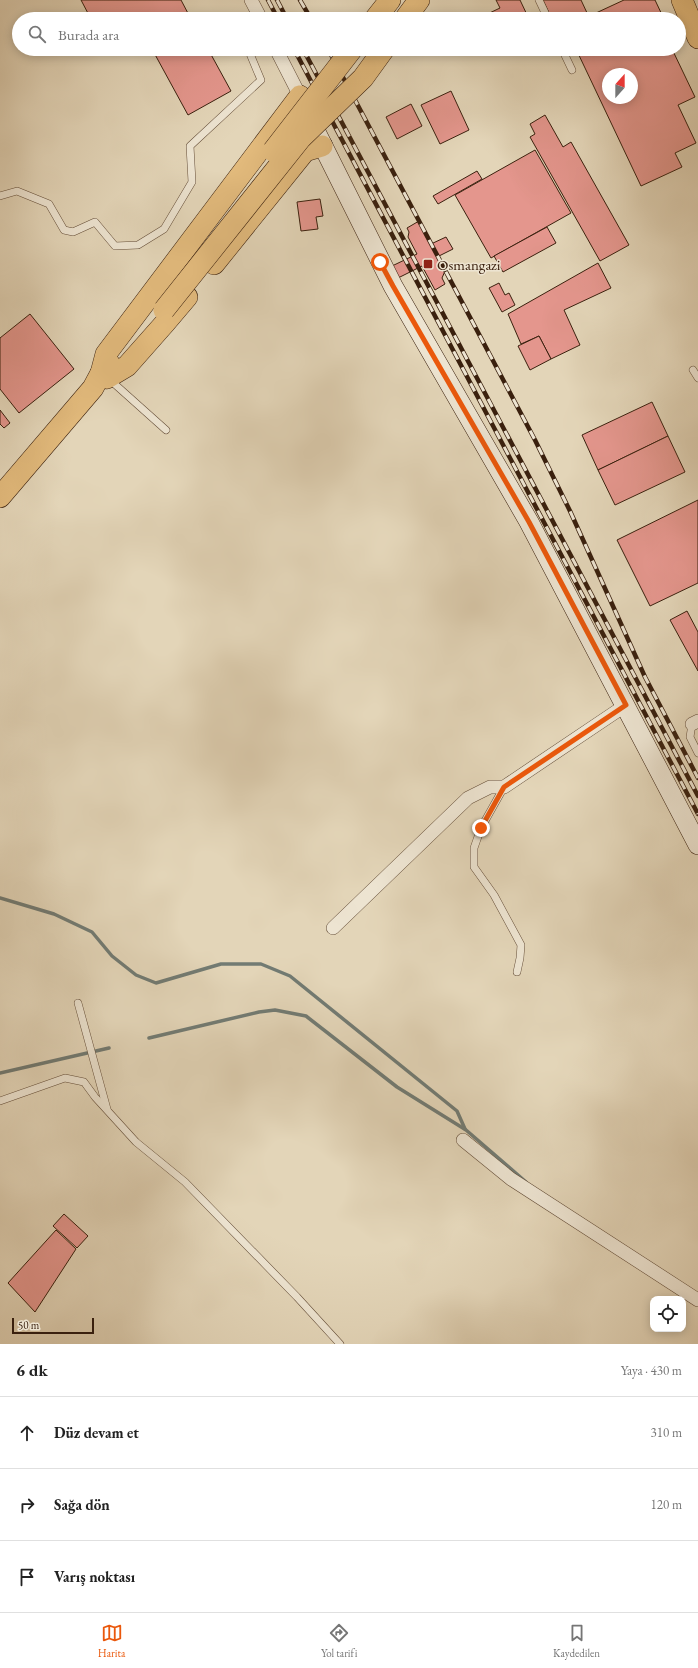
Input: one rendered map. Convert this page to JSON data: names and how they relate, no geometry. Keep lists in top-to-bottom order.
{
  "places": {
    "transit": ["Osmangazi"]
  },
  "scale_bar": "50 m",
  "north": "top",
  "page": {
    "search": "Burada ara",
    "scale": "50 m",
    "heading": ["6 dk", "Yaya · 430 m"],
    "list": [
      ["Düz devam et", "310 m"],
      ["Sağa dön", "120 m"],
      "Varış noktası"
    ],
    "nav": ["Harita", "Yol tarifi", "Kaydedilen"]
  }
}
